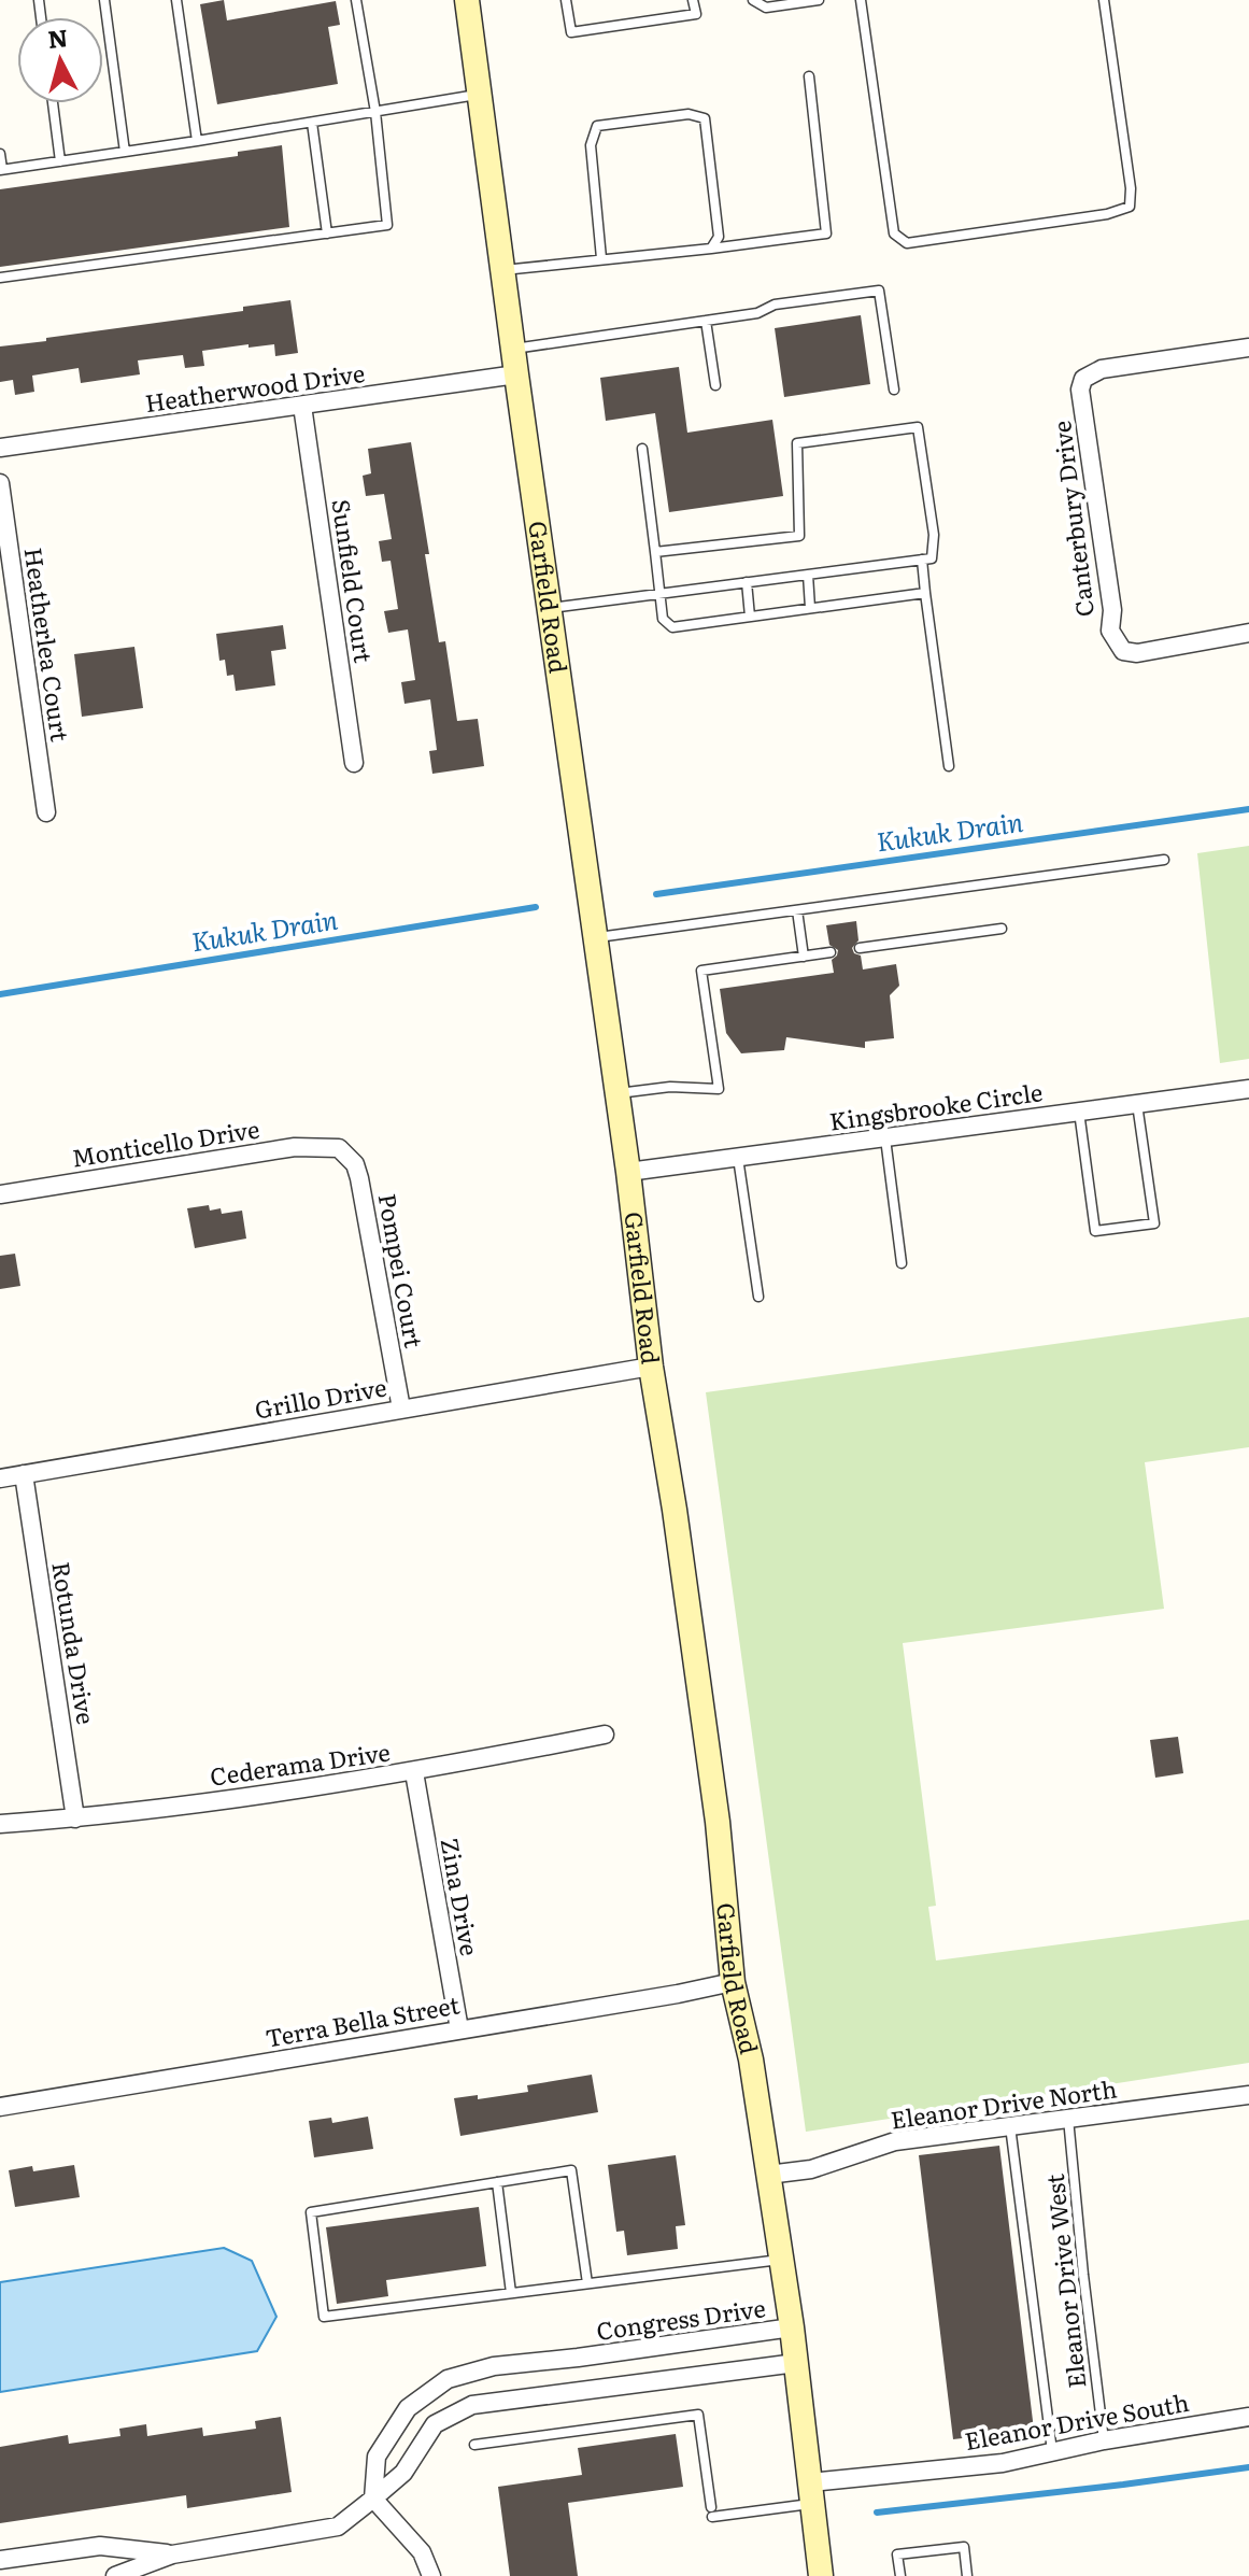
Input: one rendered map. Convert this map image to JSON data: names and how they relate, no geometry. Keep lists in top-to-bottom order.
{
  "streets": {
    "main road": ["Garfield Road"],
    "street": [
      "Heatherwood Drive",
      "Canterbury Drive",
      "Sunfield Court",
      "Heatherlea Court",
      "Kingsbrooke Circle",
      "Monticello Drive",
      "Pompei Court",
      "Grillo Drive",
      "Rotunda Drive",
      "Cederama Drive",
      "Zina Drive",
      "Terra Bella Street",
      "Eleanor Drive North",
      "Congress Drive",
      "Eleanor Drive South"
    ],
    "lane": ["Eleanor Drive West"]
  },
  "crossings": [
    ["Heatherwood Drive", "Sunfield Court"],
    ["Heatherwood Drive", "Garfield Road"],
    ["Garfield Road", "Kingsbrooke Circle"],
    ["Garfield Road", "Grillo Drive"],
    ["Garfield Road", "Terra Bella Street"],
    ["Garfield Road", "Eleanor Drive North"],
    ["Garfield Road", "Congress Drive"],
    ["Garfield Road", "Eleanor Drive South"],
    ["Monticello Drive", "Pompei Court"],
    ["Pompei Court", "Grillo Drive"],
    ["Grillo Drive", "Rotunda Drive"],
    ["Rotunda Drive", "Cederama Drive"],
    ["Cederama Drive", "Zina Drive"],
    ["Zina Drive", "Terra Bella Street"],
    ["Eleanor Drive North", "Eleanor Drive West"],
    ["Eleanor Drive West", "Eleanor Drive South"]
  ],
  "water": ["Kukuk Drain"],
  "north": "top"
}
